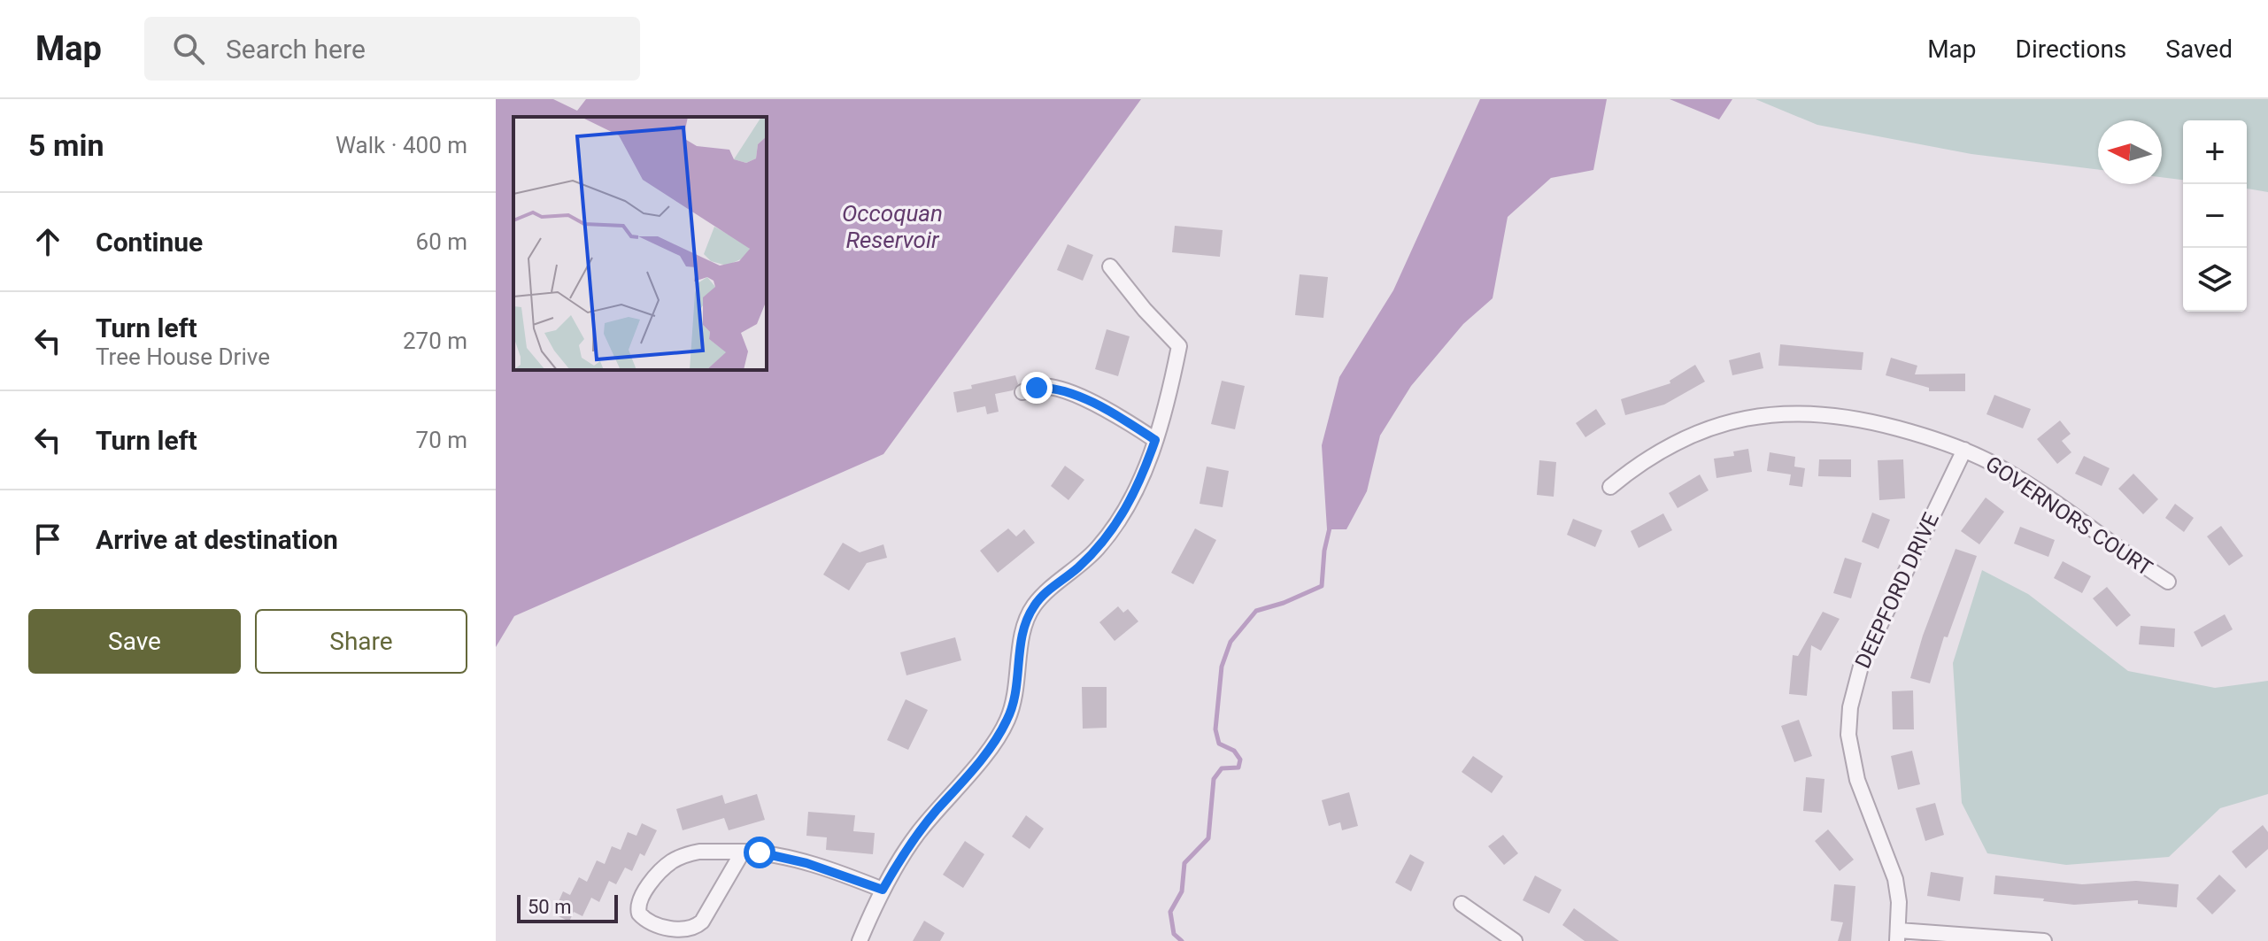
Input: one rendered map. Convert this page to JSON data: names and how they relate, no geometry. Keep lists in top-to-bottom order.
{
  "streets": {
    "street": ["GOVERNORS COURT", "DEEPFORD DRIVE"]
  },
  "crossings": [
    ["GOVERNORS COURT", "DEEPFORD DRIVE"]
  ],
  "water": ["Occoquan Reservoir"],
  "scale_bar": "50 m",
  "north": "left",
  "page": {
    "header": "Map",
    "search": "Search here",
    "nav": ["Map", "Directions", "Saved"],
    "heading": ["5 min", "Walk · 400 m"],
    "map_buttons": ["+", "−"],
    "list": [
      ["Continue", "60 m"],
      ["Turn left", "Tree House Drive", "270 m"],
      ["Turn left", "70 m"],
      "Arrive at destination"
    ],
    "buttons": ["Save", "Share"],
    "scale": "50 m"
  }
}
